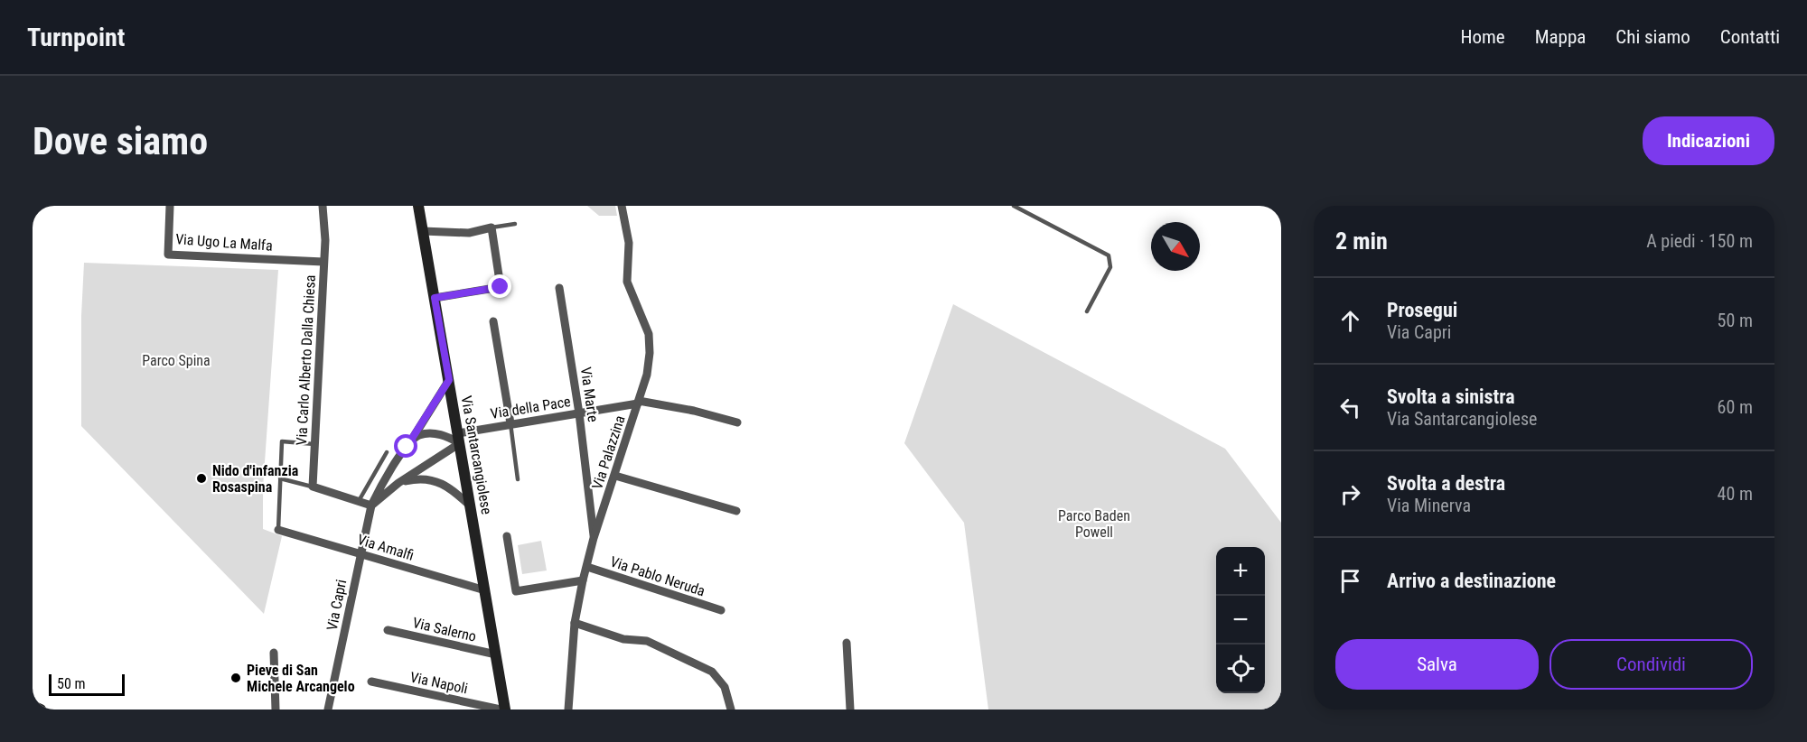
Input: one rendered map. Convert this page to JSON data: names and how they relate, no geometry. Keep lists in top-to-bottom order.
{
  "streets": {
    "main road": ["Via Santarcangiolese"],
    "street": [
      "Via Ugo La Malfa",
      "Via Carlo Alberto Dalla Chiesa",
      "Via Marte",
      "Via della Pace",
      "Via Palazzina",
      "Via Amalfi",
      "Via Pablo Neruda",
      "Via Capri",
      "Via Salerno",
      "Via Napoli"
    ]
  },
  "crossings": [
    ["Via Ugo La Malfa", "Via Carlo Alberto Dalla Chiesa"],
    ["Via Marte", "Via della Pace"],
    ["Via Marte", "Via Palazzina"],
    ["Via della Pace", "Via Palazzina"],
    ["Via della Pace", "Via Santarcangiolese"],
    ["Via della Pace", "Via Capri"],
    ["Via Palazzina", "Via Pablo Neruda"],
    ["Via Santarcangiolese", "Via Amalfi"],
    ["Via Santarcangiolese", "Via Capri"],
    ["Via Santarcangiolese", "Via Salerno"],
    ["Via Santarcangiolese", "Via Napoli"],
    ["Via Amalfi", "Via Capri"]
  ],
  "parks": ["Parco Spina", "Parco Baden Powell"],
  "places": ["Nido d'infanzia Rosaspina", "Pieve di San Michele Arcangelo"],
  "scale_bar": "50 m",
  "north": "bottom right",
  "page": {
    "header": "Turnpoint",
    "nav": [
      "Home",
      "Mappa",
      "Chi siamo",
      "Contatti"
    ],
    "buttons": [
      "Indicazioni",
      ["Salva", "Condividi"]
    ],
    "title": "Dove siamo",
    "heading": ["2 min", "A piedi · 150 m"],
    "list": [
      ["Prosegui", "Via Capri", "50 m"],
      ["Svolta a sinistra", "Via Santarcangiolese", "60 m"],
      ["Svolta a destra", "Via Minerva", "40 m"],
      "Arrivo a destinazione"
    ],
    "map_buttons": ["+", "−"],
    "scale": "50 m"
  }
}
